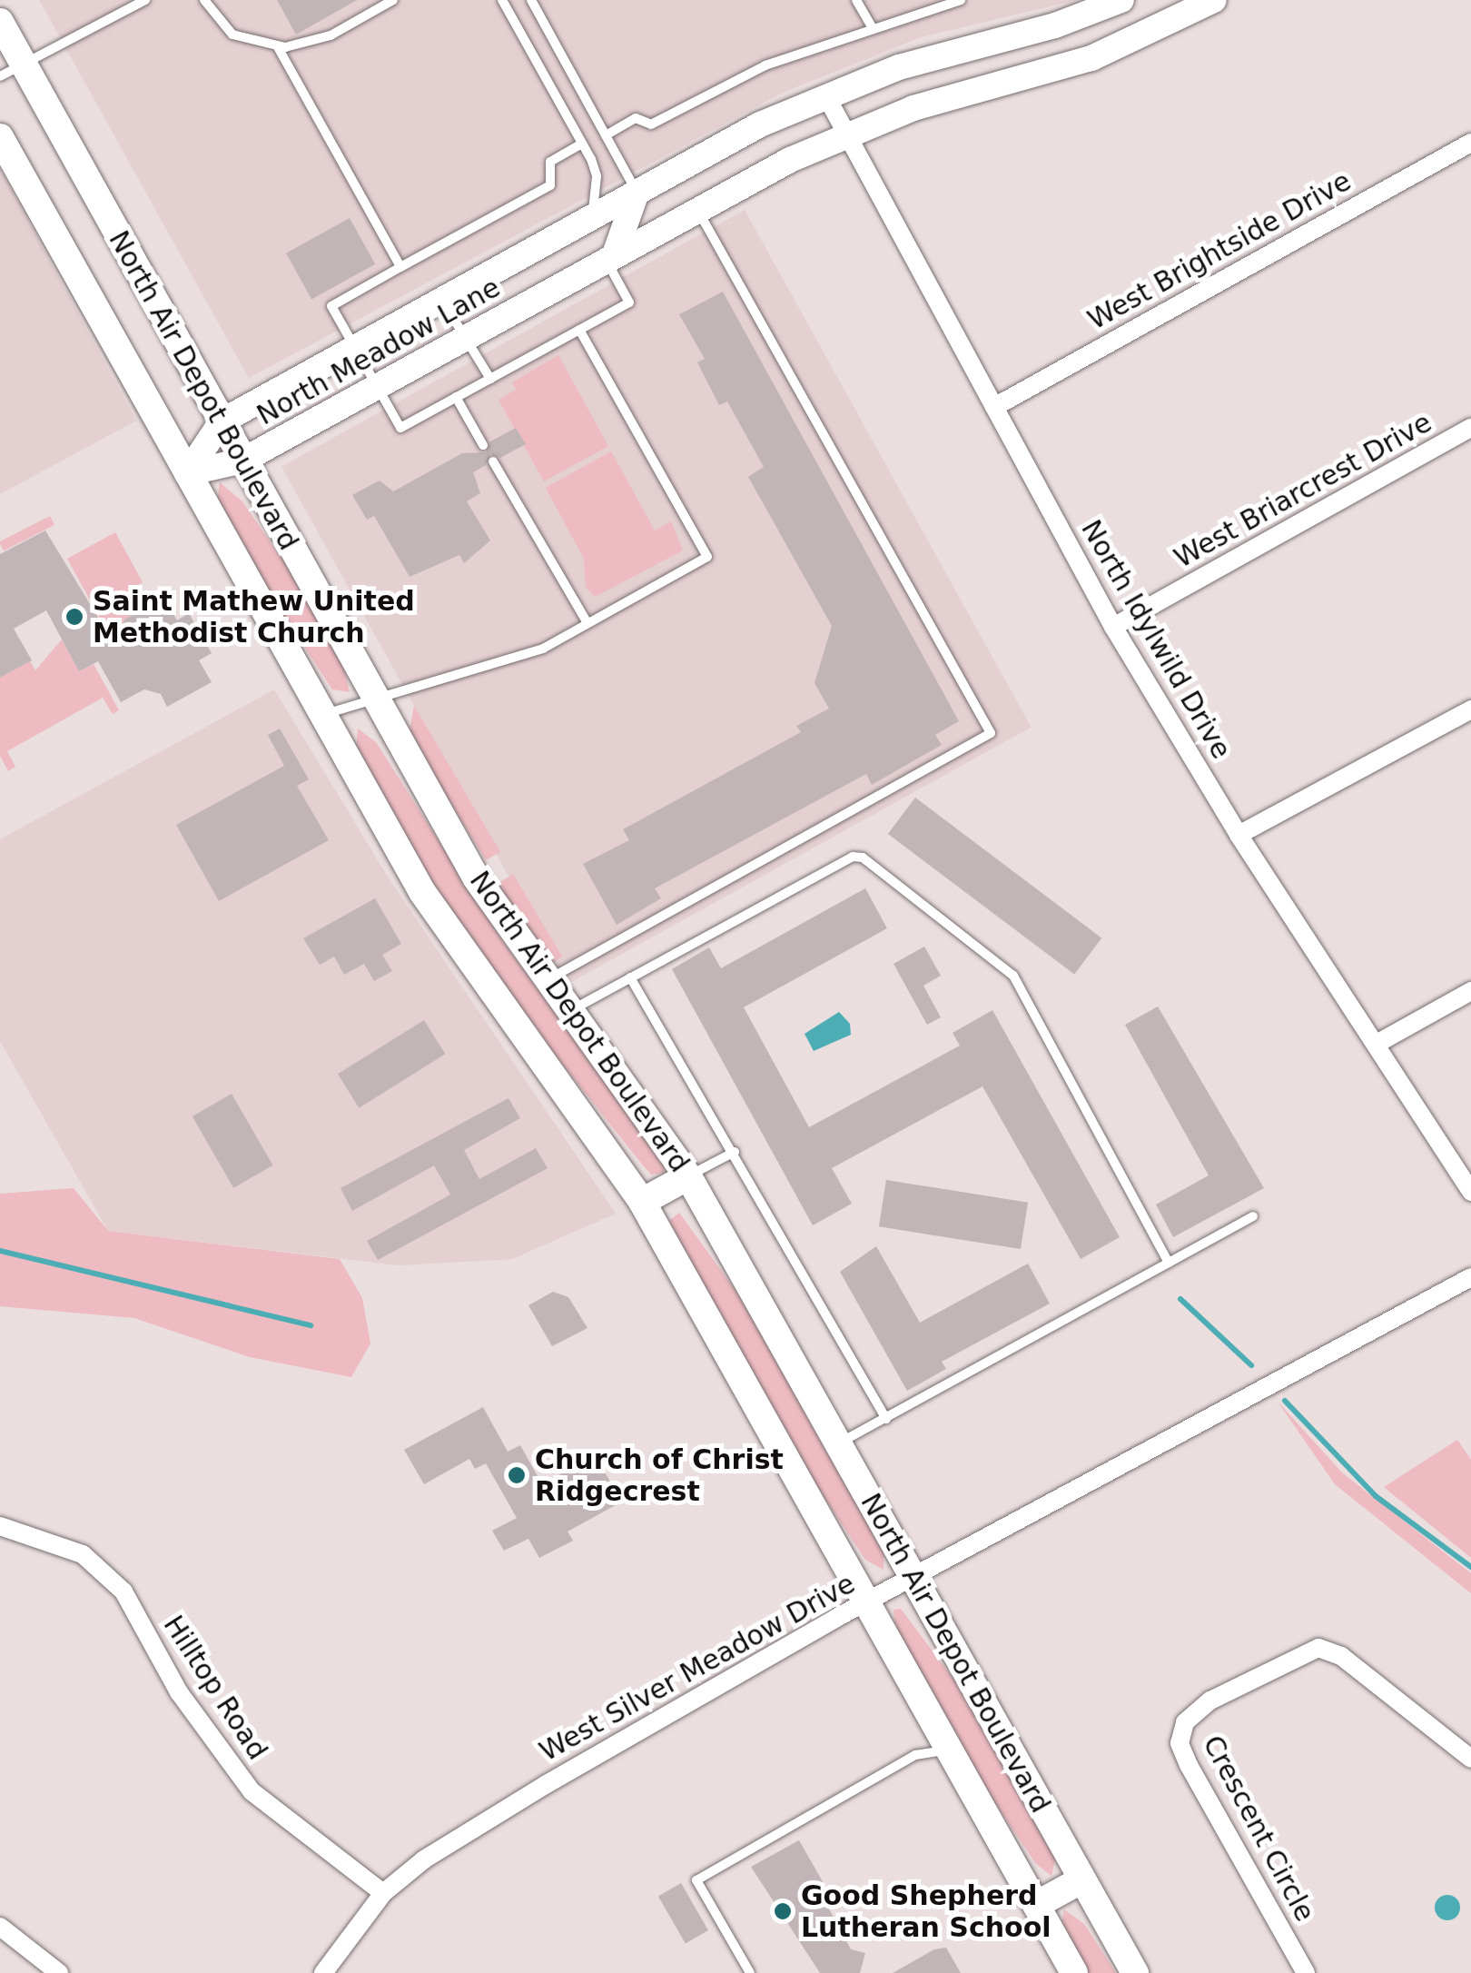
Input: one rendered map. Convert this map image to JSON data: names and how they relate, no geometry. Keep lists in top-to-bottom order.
{
  "streets": {
    "main road": ["North Air Depot Boulevard"],
    "street": [
      "West Brightside Drive",
      "North Meadow Lane",
      "West Briarcrest Drive",
      "North Idylwild Drive",
      "West Silver Meadow Drive",
      "Hilltop Road",
      "Crescent Circle"
    ]
  },
  "crossings": [
    ["West Brightside Drive", "North Idylwild Drive"],
    ["North Meadow Lane", "North Air Depot Boulevard"],
    ["North Meadow Lane", "North Idylwild Drive"],
    ["North Air Depot Boulevard", "West Silver Meadow Drive"],
    ["West Briarcrest Drive", "North Idylwild Drive"],
    ["West Silver Meadow Drive", "Hilltop Road"]
  ],
  "places": ["Saint Mathew United Methodist Church", "Church of Christ Ridgecrest", "Good Shepherd Lutheran School"]
}
